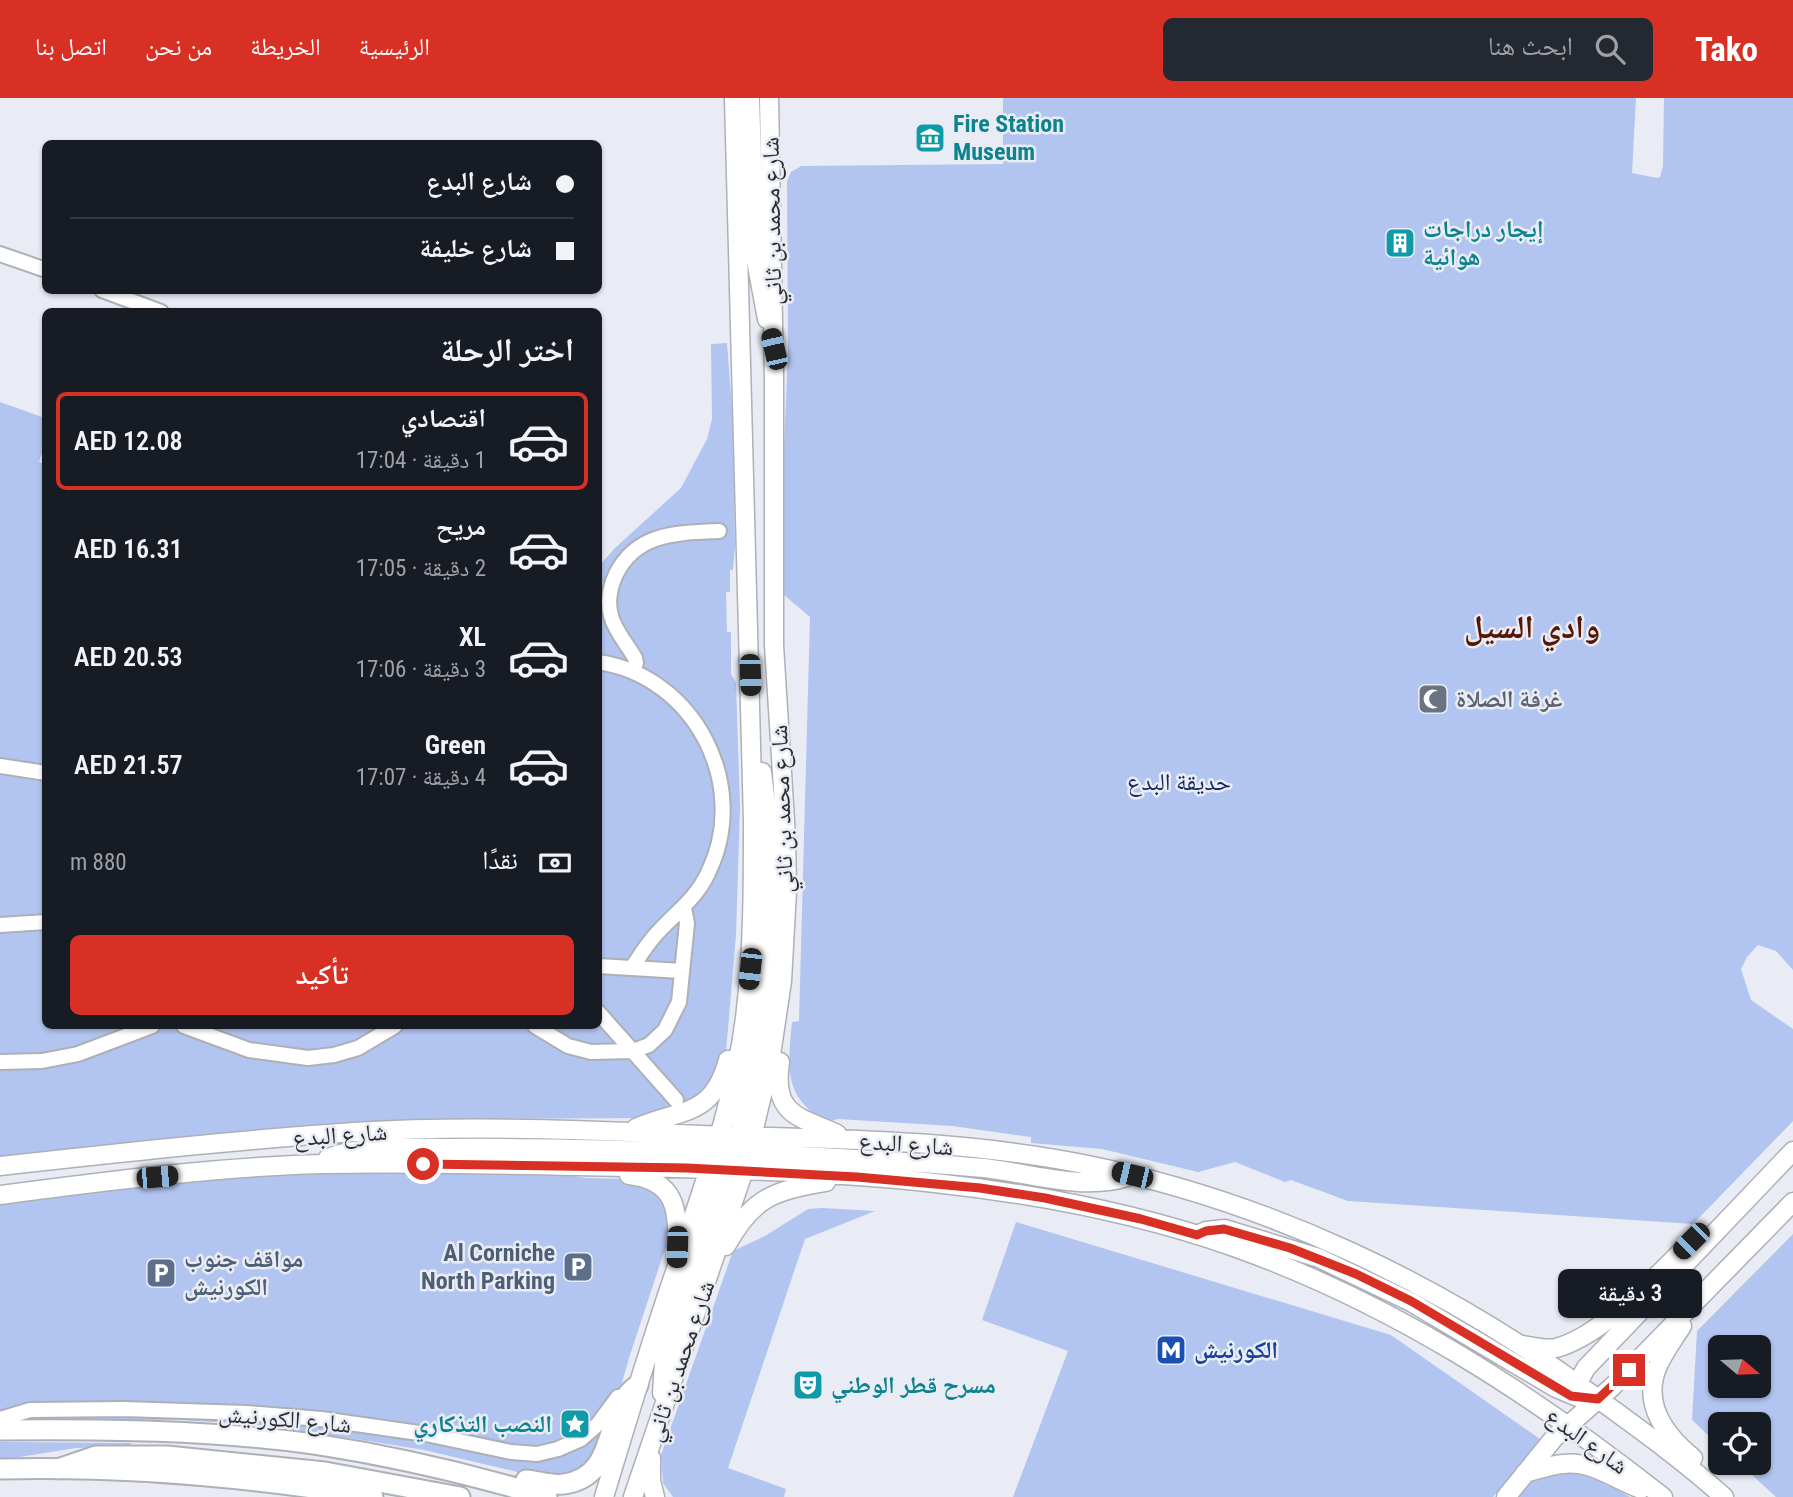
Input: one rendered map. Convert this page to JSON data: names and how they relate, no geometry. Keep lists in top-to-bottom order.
{
  "streets": {
    "highway": ["شارع الكورنيش"],
    "main road": ["شارع محمد بن ثاني", "شارع البدع"]
  },
  "crossings": [
    ["شارع محمد بن ثاني", "شارع البدع"],
    ["شارع محمد بن ثاني", "شارع الكورنيش"]
  ],
  "districts": ["وادي السيل"],
  "parks": ["حديقة البدع"],
  "places": {
    "museum": ["Fire Station Museum"],
    "building": ["إيجار دراجات هوائية"],
    "mosque": ["غرفة الصلاة"],
    "parking": ["Al Corniche North Parking", "مواقف جنوب الكورنيش"],
    "metro station": ["الكورنيش"],
    "theatre": ["مسرح قطر الوطني"],
    "place": ["النصب التذكاري"]
  },
  "north": "right",
  "page": {
    "header": "Tako",
    "search": "ابحث هنا",
    "nav": [
      "الرئيسية",
      "الخريطة",
      "من نحن",
      "اتصل بنا"
    ],
    "banner": ["شارع البدع", "شارع خليفة"],
    "heading": "اختر الرحلة",
    "list": [
      {
        "name": "اقتصادي",
        "note": "1 دقيقة · 17:04",
        "value": "AED 12.08"
      },
      {
        "name": "مريح",
        "note": "2 دقيقة · 17:05",
        "value": "AED 16.31"
      },
      {
        "name": "XL",
        "note": "3 دقيقة · 17:06",
        "value": "AED 20.53"
      },
      {
        "name": "Green",
        "note": "4 دقيقة · 17:07",
        "value": "AED 21.57"
      }
    ],
    "pay": ["نقدًا", "880 m"],
    "buttons": "تأكيد",
    "bubble": "3 دقيقة"
  }
}
